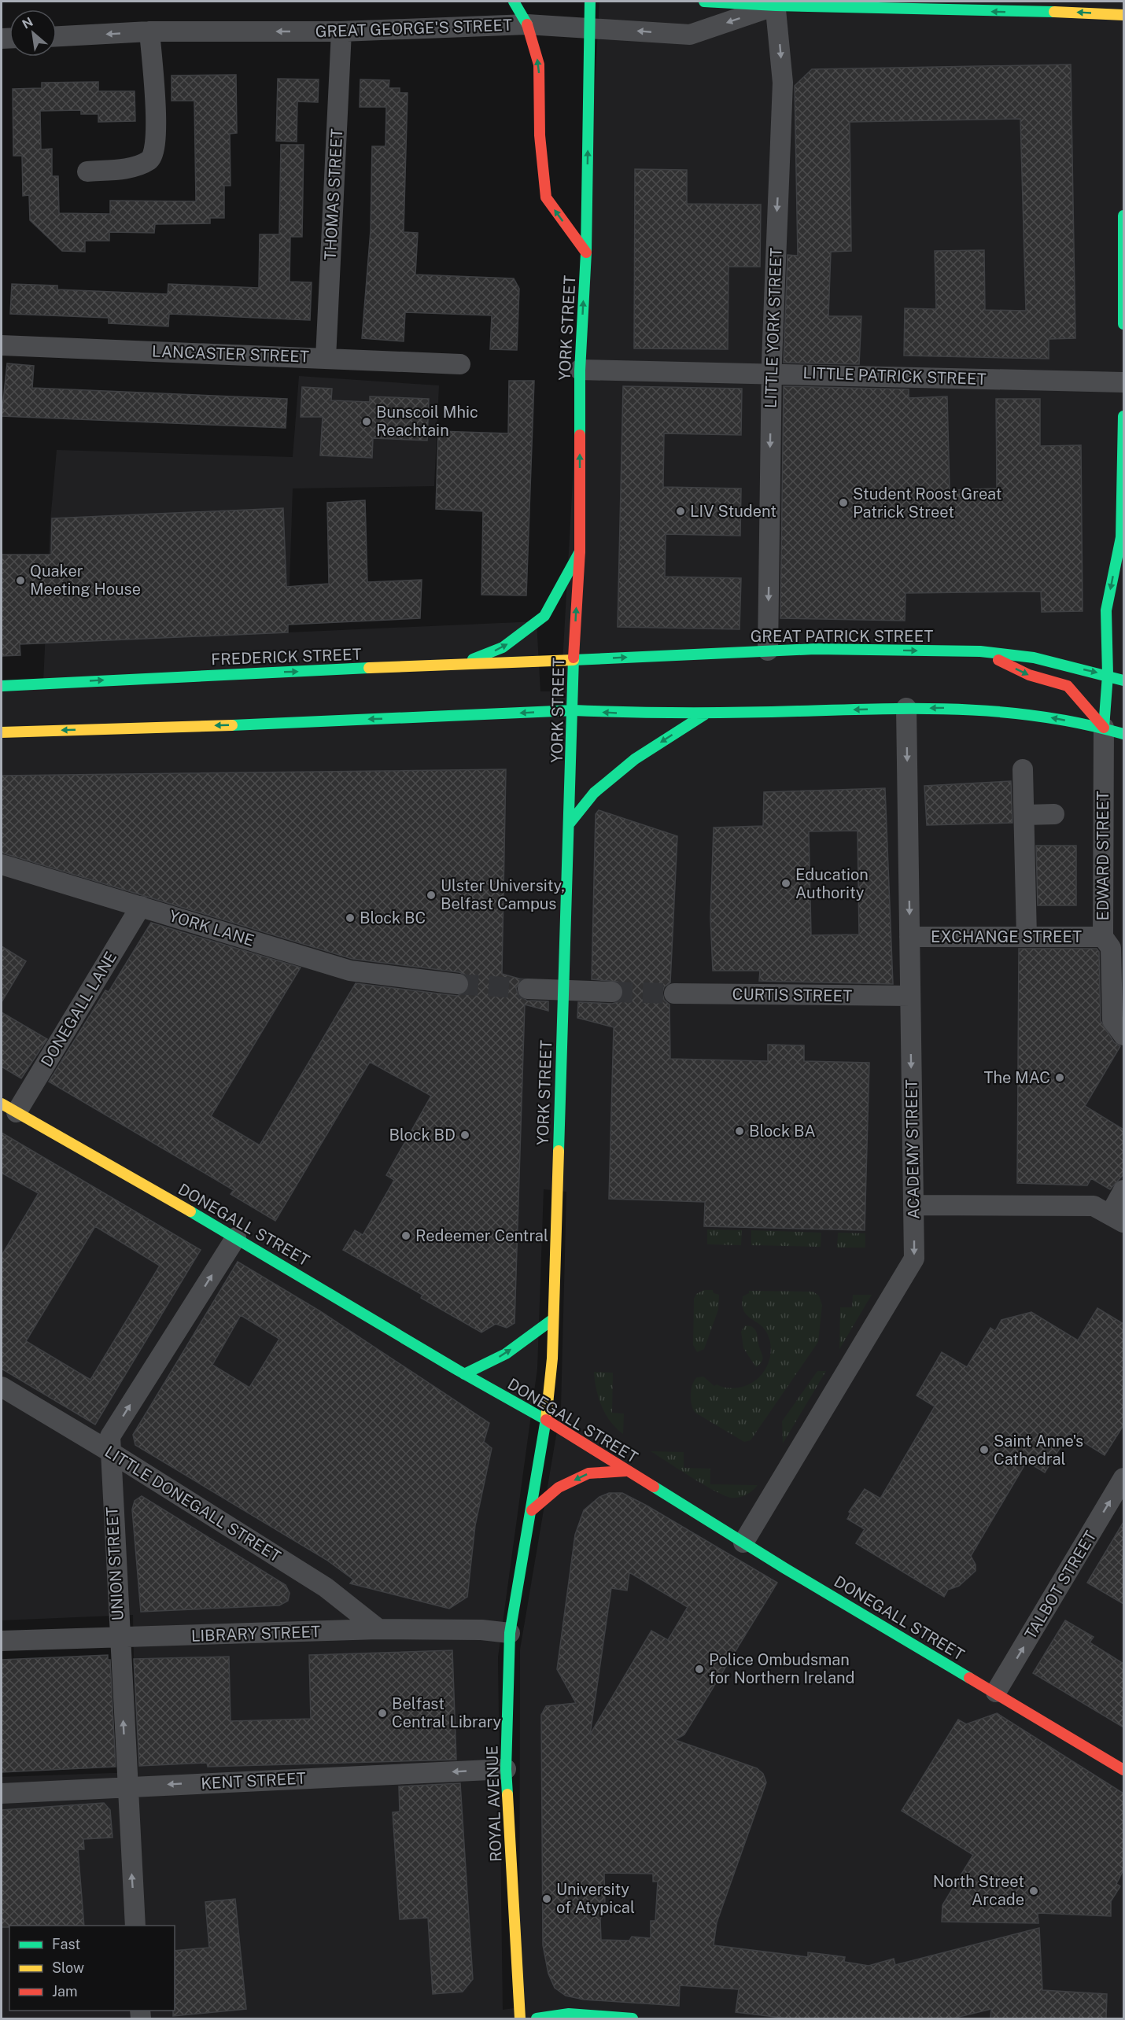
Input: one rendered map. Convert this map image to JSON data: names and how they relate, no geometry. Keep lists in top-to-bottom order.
{
  "streets": {
    "main road": [
      "GREAT GEORGE'S STREET",
      "YORK STREET",
      "GREAT PATRICK STREET",
      "FREDERICK STREET",
      "DONEGALL STREET",
      "ROYAL AVENUE"
    ],
    "street": [
      "THOMAS STREET",
      "LITTLE YORK STREET",
      "LANCASTER STREET",
      "LITTLE PATRICK STREET",
      "EDWARD STREET",
      "YORK LANE",
      "EXCHANGE STREET",
      "CURTIS STREET",
      "DONEGALL LANE",
      "ACADEMY STREET",
      "LITTLE DONEGALL STREET",
      "UNION STREET",
      "TALBOT STREET",
      "LIBRARY STREET",
      "KENT STREET"
    ]
  },
  "crossings": [
    ["GREAT GEORGE'S STREET", "THOMAS STREET"],
    ["GREAT GEORGE'S STREET", "YORK STREET"],
    ["GREAT GEORGE'S STREET", "LITTLE YORK STREET"],
    ["THOMAS STREET", "LANCASTER STREET"],
    ["YORK STREET", "LITTLE PATRICK STREET"],
    ["YORK STREET", "GREAT PATRICK STREET"],
    ["YORK STREET", "FREDERICK STREET"],
    ["YORK STREET", "DONEGALL STREET"],
    ["YORK STREET", "ROYAL AVENUE"],
    ["LITTLE YORK STREET", "LITTLE PATRICK STREET"],
    ["LITTLE YORK STREET", "GREAT PATRICK STREET"],
    ["GREAT PATRICK STREET", "FREDERICK STREET"],
    ["EDWARD STREET", "EXCHANGE STREET"],
    ["YORK LANE", "DONEGALL LANE"],
    ["EXCHANGE STREET", "ACADEMY STREET"],
    ["CURTIS STREET", "ACADEMY STREET"],
    ["DONEGALL LANE", "DONEGALL STREET"],
    ["ACADEMY STREET", "DONEGALL STREET"],
    ["DONEGALL STREET", "UNION STREET"],
    ["DONEGALL STREET", "TALBOT STREET"],
    ["DONEGALL STREET", "ROYAL AVENUE"],
    ["LITTLE DONEGALL STREET", "UNION STREET"],
    ["LITTLE DONEGALL STREET", "LIBRARY STREET"],
    ["UNION STREET", "LIBRARY STREET"],
    ["UNION STREET", "KENT STREET"],
    ["LIBRARY STREET", "ROYAL AVENUE"],
    ["KENT STREET", "ROYAL AVENUE"]
  ],
  "one_way": [
    "GREAT GEORGE'S STREET",
    "LITTLE YORK STREET",
    "ACADEMY STREET",
    "UNION STREET",
    "TALBOT STREET",
    "KENT STREET"
  ],
  "places": [
    "Bunscoil Mhic Reachtain",
    "Student Roost Great Patrick Street",
    "LIV Student",
    "Quaker Meeting House",
    "Education Authority",
    "Ulster University, Belfast Campus",
    "Block BC",
    "The MAC",
    "Block BA",
    "Block BD",
    "Redeemer Central",
    "Saint Anne's Cathedral",
    "Police Ombudsman for Northern Ireland",
    "Belfast Central Library",
    "North Street Arcade",
    "University of Atypical"
  ],
  "legend": ["Fast", "Slow", "Jam"],
  "north": "top left"
}
